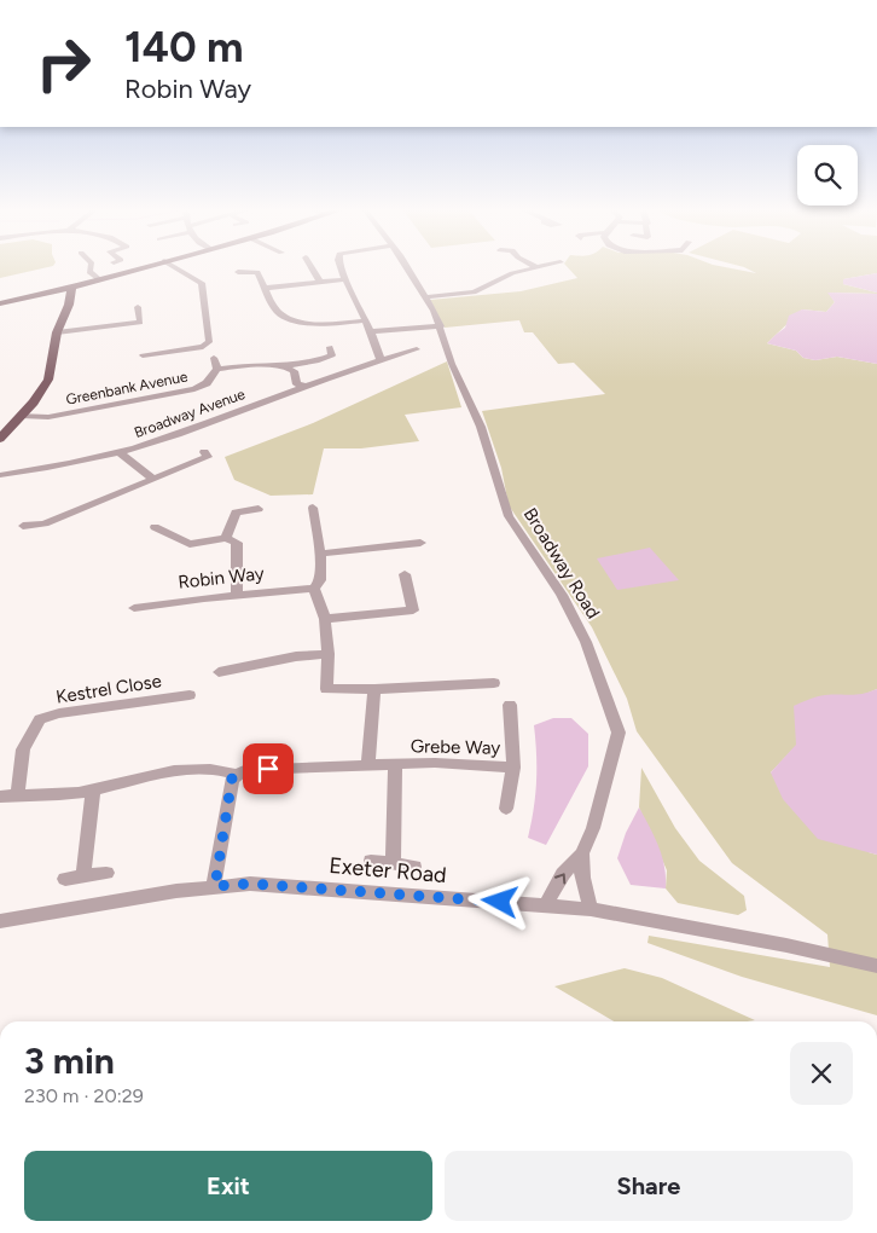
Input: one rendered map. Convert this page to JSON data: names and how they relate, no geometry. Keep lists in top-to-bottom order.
{
  "streets": {
    "street": [
      "Greenbank Avenue",
      "Broadway Avenue",
      "Broadway Road",
      "Robin Way",
      "Kestrel Close",
      "Grebe Way",
      "Exeter Road"
    ]
  },
  "crossings": [
    ["Broadway Road", "Exeter Road"]
  ],
  "page": {
    "turn": ["140 m", "Robin Way"],
    "heading": ["3 min", "230 m · 20:29"],
    "buttons": ["Exit", "Share"]
  }
}
